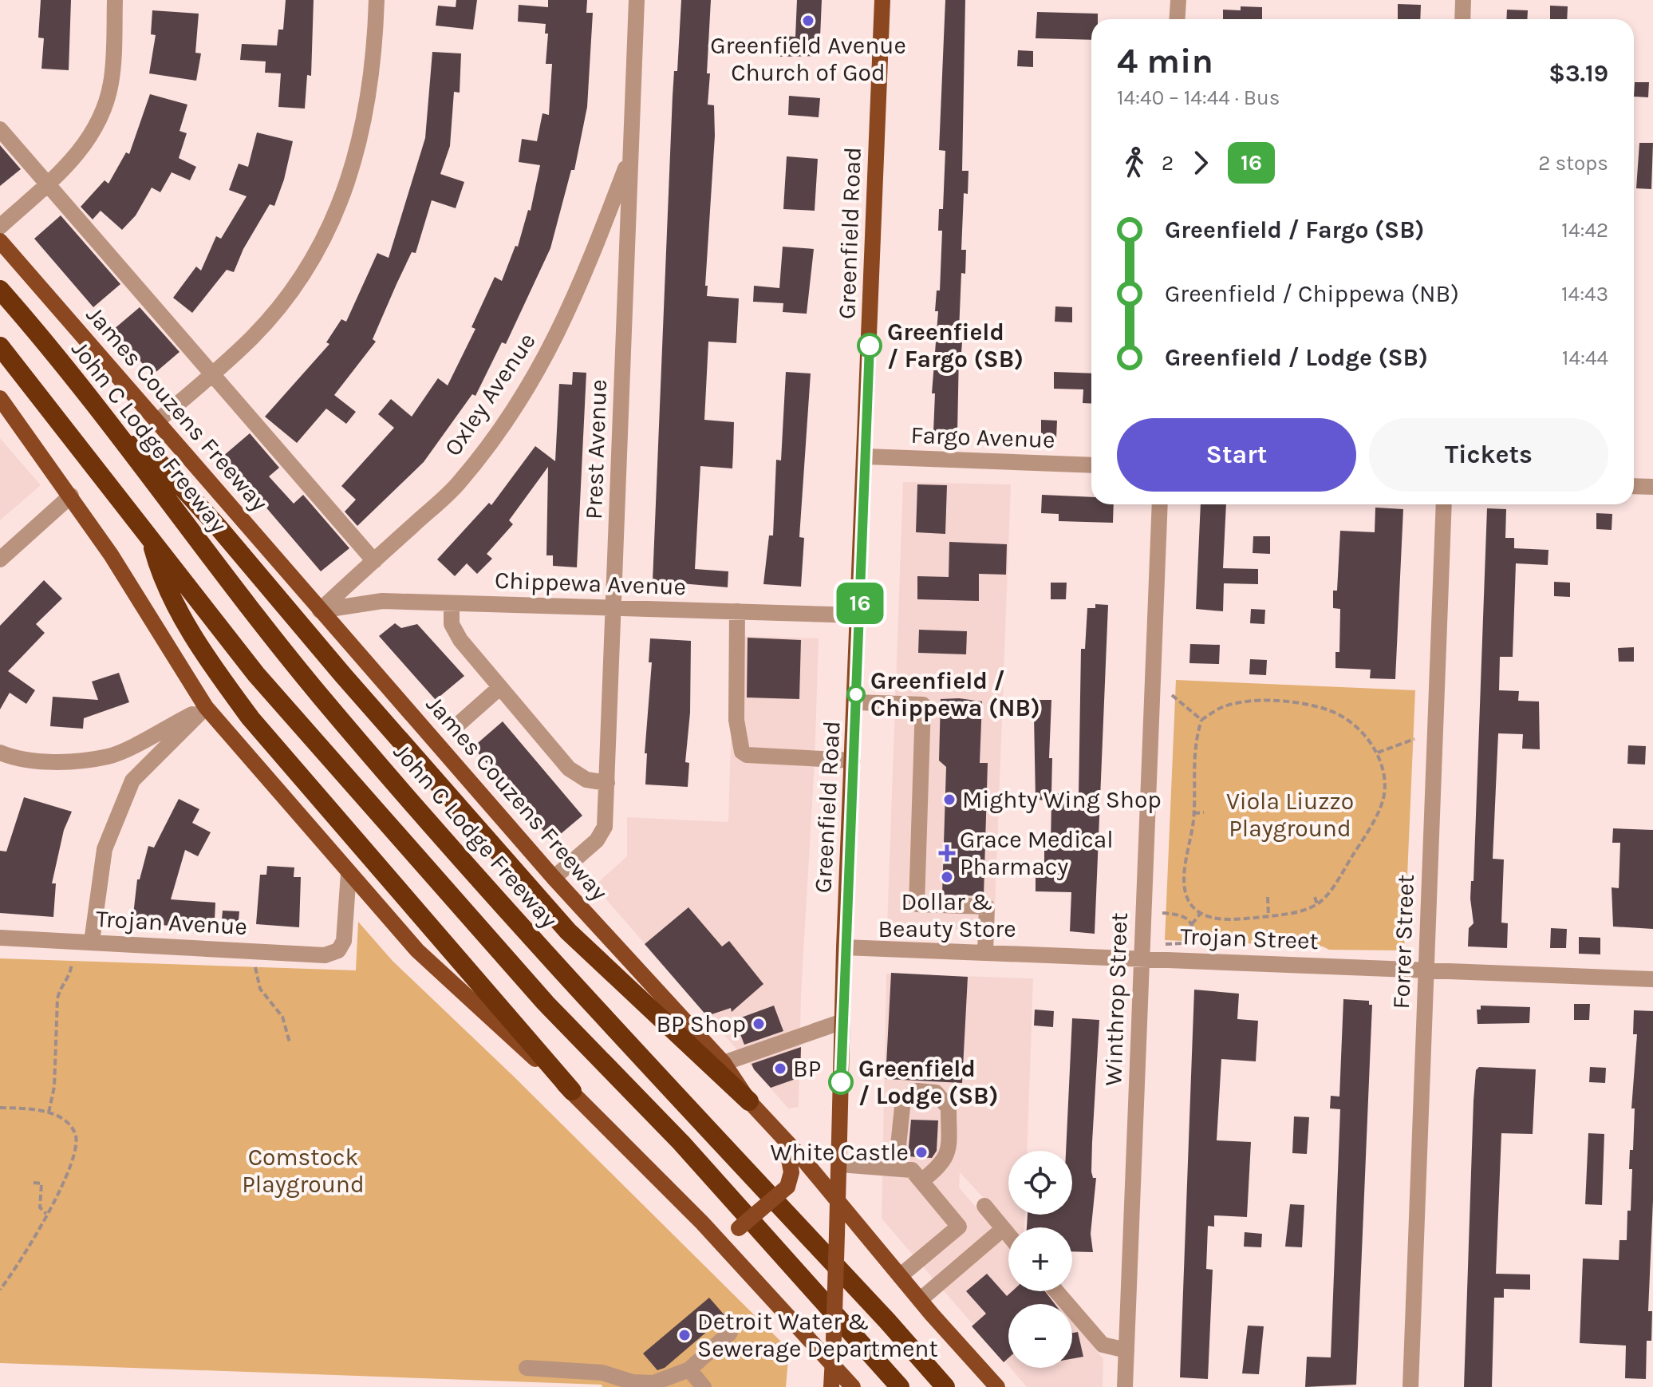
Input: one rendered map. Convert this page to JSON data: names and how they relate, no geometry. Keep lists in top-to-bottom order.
{
  "streets": {
    "highway": ["John C Lodge Freeway"],
    "main road": ["Greenfield Road", "James Couzens Freeway"],
    "street": [
      "Oxley Avenue",
      "Fargo Avenue",
      "Prest Avenue",
      "Chippewa Avenue",
      "Trojan Avenue",
      "Trojan Street",
      "Forrer Street",
      "Winthrop Street"
    ]
  },
  "crossings": [
    ["Greenfield Road", "James Couzens Freeway"],
    ["Greenfield Road", "Fargo Avenue"],
    ["Greenfield Road", "Chippewa Avenue"],
    ["Greenfield Road", "Trojan Street"],
    ["Oxley Avenue", "James Couzens Freeway"],
    ["Oxley Avenue", "Prest Avenue"],
    ["Oxley Avenue", "Chippewa Avenue"],
    ["James Couzens Freeway", "Prest Avenue"],
    ["James Couzens Freeway", "Chippewa Avenue"],
    ["Prest Avenue", "Chippewa Avenue"],
    ["Trojan Street", "Forrer Street"],
    ["Trojan Street", "Winthrop Street"]
  ],
  "parks": ["Viola Liuzzo Playground", "Comstock Playground"],
  "places": {
    "other": [
      "Greenfield Avenue Church of God",
      "Greenfield / Fargo (SB)",
      "Greenfield / Chippewa (NB)",
      "Mighty Wing Shop",
      "Dollar & Beauty Store",
      "BP Shop",
      "BP",
      "Greenfield / Lodge (SB)",
      "White Castle",
      "Detroit Water & Sewerage Department"
    ],
    "health": ["Grace Medical Pharmacy"]
  },
  "lines": ["bus line 16"],
  "page": {
    "on_map": "16",
    "heading": ["4 min", "14:40 – 14:44 · Bus", "$3.19"],
    "legs": ["2", "16", "2 stops"],
    "list": [
      {
        "name": "Greenfield / Fargo (SB)",
        "value": "14:42"
      },
      {
        "name": "Greenfield / Chippewa (NB)",
        "value": "14:43"
      },
      {
        "name": "Greenfield / Lodge (SB)",
        "value": "14:44"
      }
    ],
    "buttons": ["Start", "Tickets"],
    "map_buttons": ["+", "−"]
  }
}
